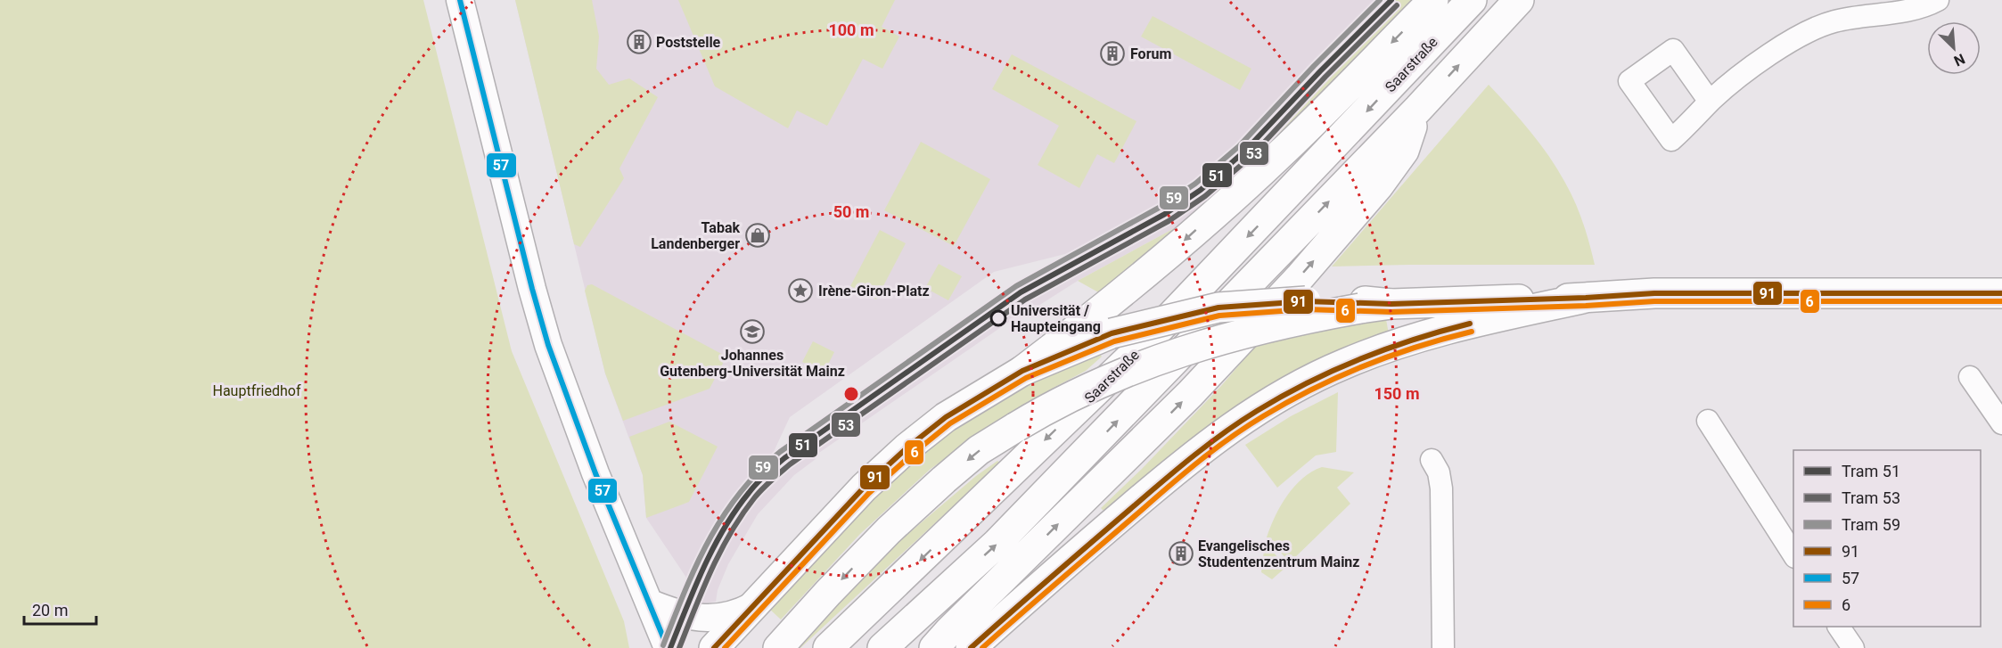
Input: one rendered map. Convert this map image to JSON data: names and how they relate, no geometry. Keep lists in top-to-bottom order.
{
  "streets": {
    "main road": ["Saarstraße"]
  },
  "parks": ["Hauptfriedhof"],
  "places": {
    "building": ["Poststelle", "Forum", "Evangelisches Studentenzentrum Mainz"],
    "shop": ["Tabak Landenberger"],
    "place": ["Irène-Giron-Platz"],
    "other": ["Universität / Haupteingang"],
    "school or university": ["Johannes Gutenberg-Universität Mainz"]
  },
  "lines": [
    "tram line 51",
    "tram line 59",
    "transit line 57",
    "tram line 53",
    "transit line 91",
    "transit line 6"
  ],
  "legend": [
    "Tram 51",
    "Tram 53",
    "Tram 59",
    "91",
    "57",
    "6"
  ],
  "scale_bar": "20 m",
  "north": "bottom right",
  "rings": ["100 m", "50 m", "150 m"]
}
